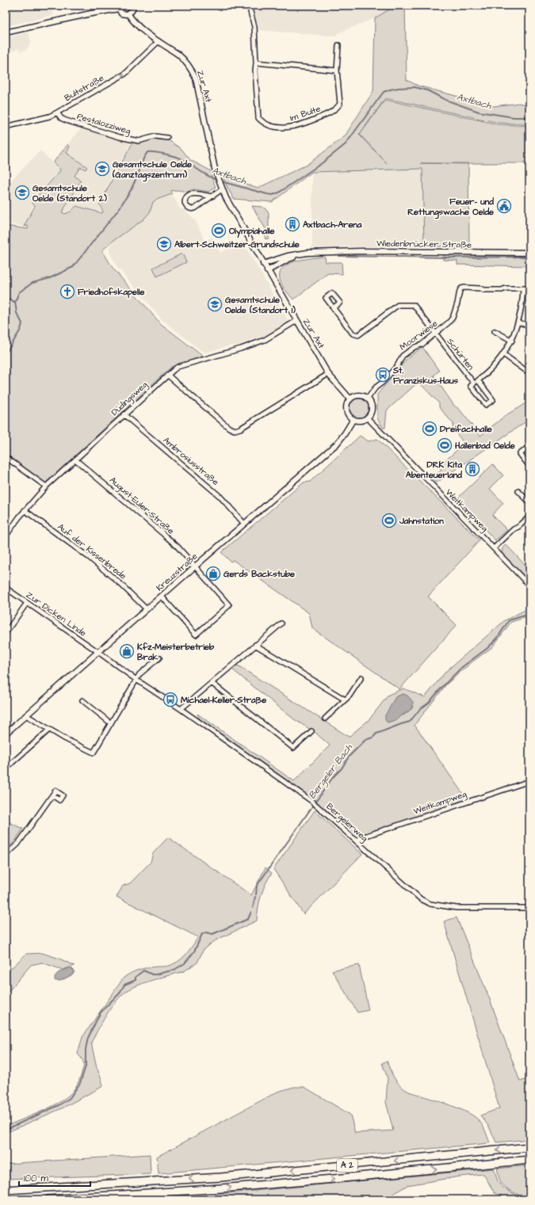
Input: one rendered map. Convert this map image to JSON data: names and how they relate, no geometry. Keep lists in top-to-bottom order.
{
  "streets": {
    "highway": ["A 2"],
    "street": [
      "Zur Axt",
      "Bultstraße",
      "Im Bulte",
      "Pestalozziweg",
      "Wiedenbrücker Straße",
      "Moorwiese",
      "Schürten",
      "Düdingsweg",
      "Ambrosiusstraße",
      "August-Euler-Straße",
      "Weitkampweg",
      "Auf der Kissenbrede",
      "Kreuzstraße",
      "Zur Dicken Linde",
      "Bergelerweg"
    ]
  },
  "crossings": [
    ["Zur Axt", "Bultstraße"],
    ["Zur Axt", "Wiedenbrücker Straße"],
    ["Zur Axt", "Moorwiese"],
    ["Zur Axt", "Düdingsweg"],
    ["Zur Axt", "Weitkampweg"],
    ["Zur Axt", "Kreuzstraße"],
    ["Bultstraße", "Pestalozziweg"],
    ["Moorwiese", "Schürten"],
    ["Moorwiese", "Weitkampweg"],
    ["Moorwiese", "Kreuzstraße"],
    ["Düdingsweg", "Ambrosiusstraße"],
    ["Düdingsweg", "August-Euler-Straße"],
    ["Düdingsweg", "Auf der Kissenbrede"],
    ["Ambrosiusstraße", "Kreuzstraße"],
    ["August-Euler-Straße", "Kreuzstraße"],
    ["Weitkampweg", "Kreuzstraße"],
    ["Weitkampweg", "Bergelerweg"],
    ["Auf der Kissenbrede", "Kreuzstraße"],
    ["Kreuzstraße", "Zur Dicken Linde"],
    ["Kreuzstraße", "Bergelerweg"],
    ["Zur Dicken Linde", "Bergelerweg"]
  ],
  "one_way": ["Bultstraße"],
  "water": ["Axtbach", "Bergeler Bach"],
  "places": {
    "school or university": [
      "Gesamtschule Oelde (Ganztagszentrum)",
      "Gesamtschule Oelde (Standort 2)",
      "Albert-Schweitzer-Grundschule",
      "Gesamtschule Oelde (Standort 1)"
    ],
    "public building": ["Feuer- und Rettungswache Oelde"],
    "building": ["Axtbach-Arena", "DRK Kita Abenteuerland"],
    "sports": [
      "Olympiahalle",
      "Dreifachhalle",
      "Hallenbad Oelde",
      "Jahnstation"
    ],
    "church": ["Friedhofskapelle"],
    "bus stop": ["St. Franziskus-Haus", "Michael-Keller-Straße"],
    "shop": ["Gerds Backstube", "Kfz-Meisterbetrieb Brak"]
  },
  "scale_bar": "100 m"
}
